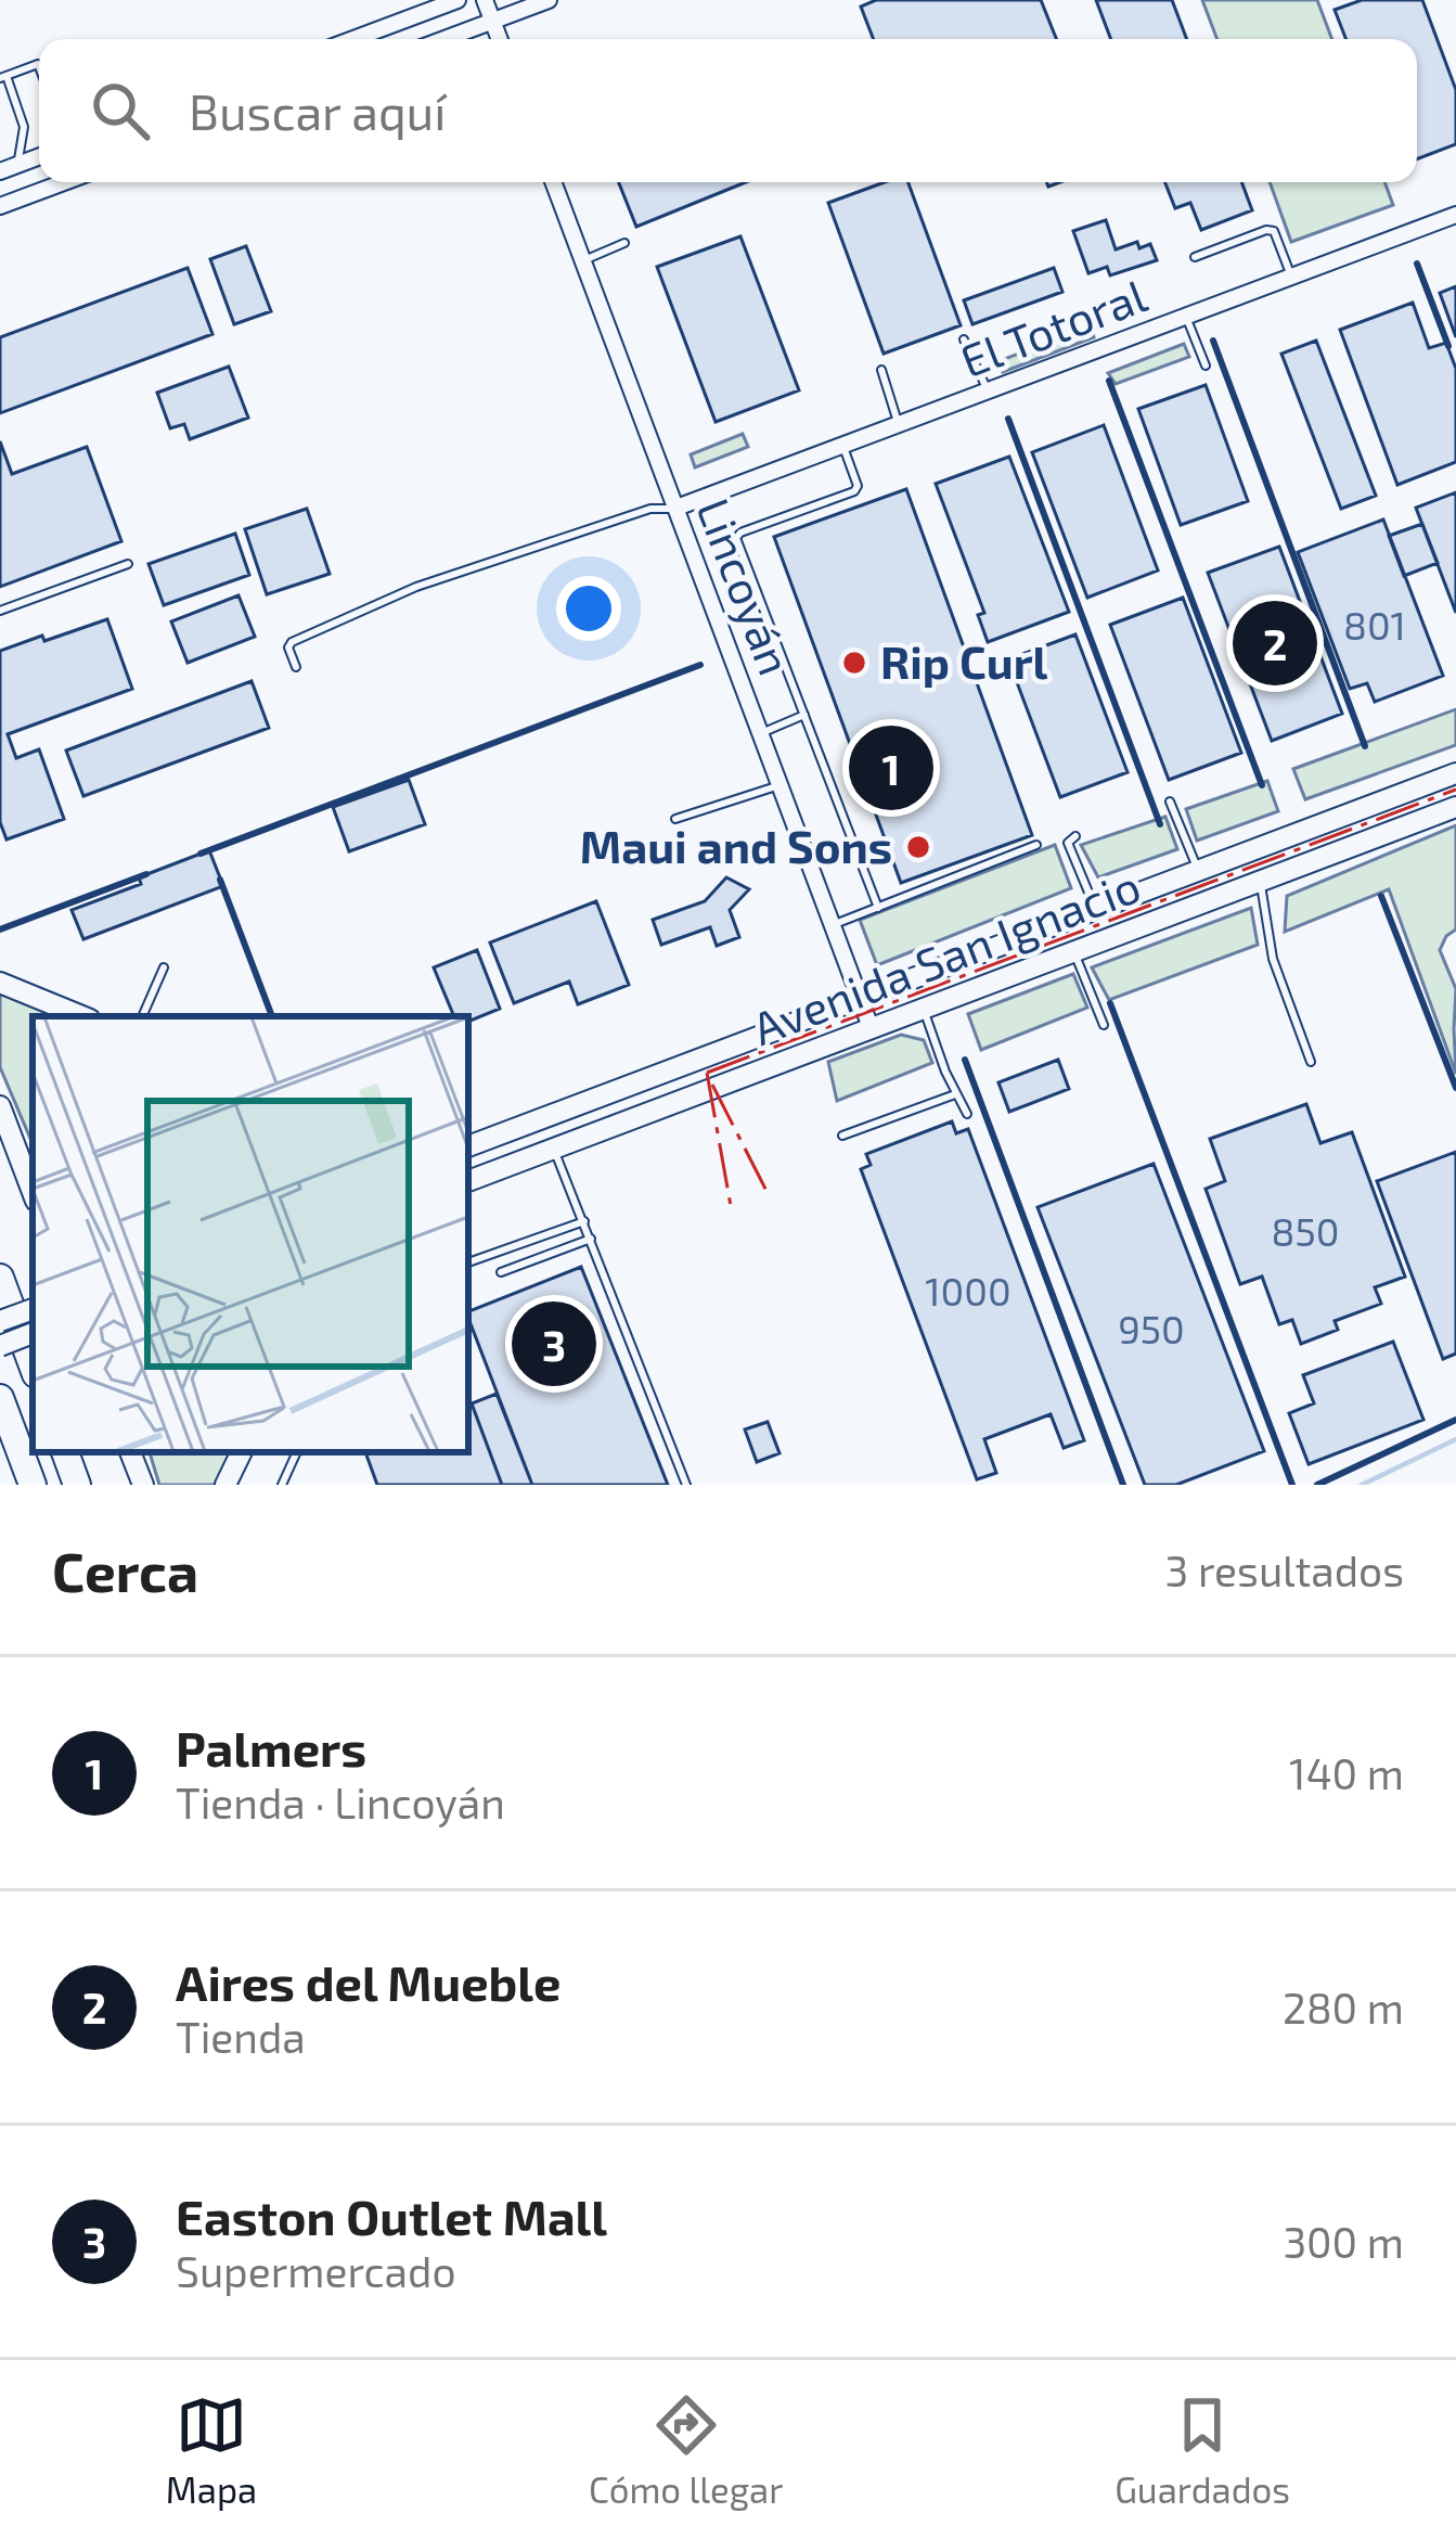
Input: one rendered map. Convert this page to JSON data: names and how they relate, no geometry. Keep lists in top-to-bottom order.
{
  "streets": {
    "main road": ["Avenida San Ignacio"],
    "street": ["El Totoral", "Lincoyán"]
  },
  "crossings": [
    ["El Totoral", "Lincoyán"],
    ["Lincoyán", "Avenida San Ignacio"]
  ],
  "places": ["Rip Curl", "Maui and Sons"],
  "house_numbers": [
    "801",
    "850",
    "1000",
    "950"
  ],
  "page": {
    "search": "Buscar aquí",
    "pins": ["2", "1", "3"],
    "heading": ["Cerca", "3 resultados"],
    "list": [
      {
        "mark": "1",
        "name": "Palmers",
        "note": "Tienda · Lincoyán",
        "value": "140 m"
      },
      {
        "mark": "2",
        "name": "Aires del Mueble",
        "note": "Tienda",
        "value": "280 m"
      },
      {
        "mark": "3",
        "name": "Easton Outlet Mall",
        "note": "Supermercado",
        "value": "300 m"
      }
    ],
    "nav": ["Mapa", "Cómo llegar", "Guardados"]
  }
}
